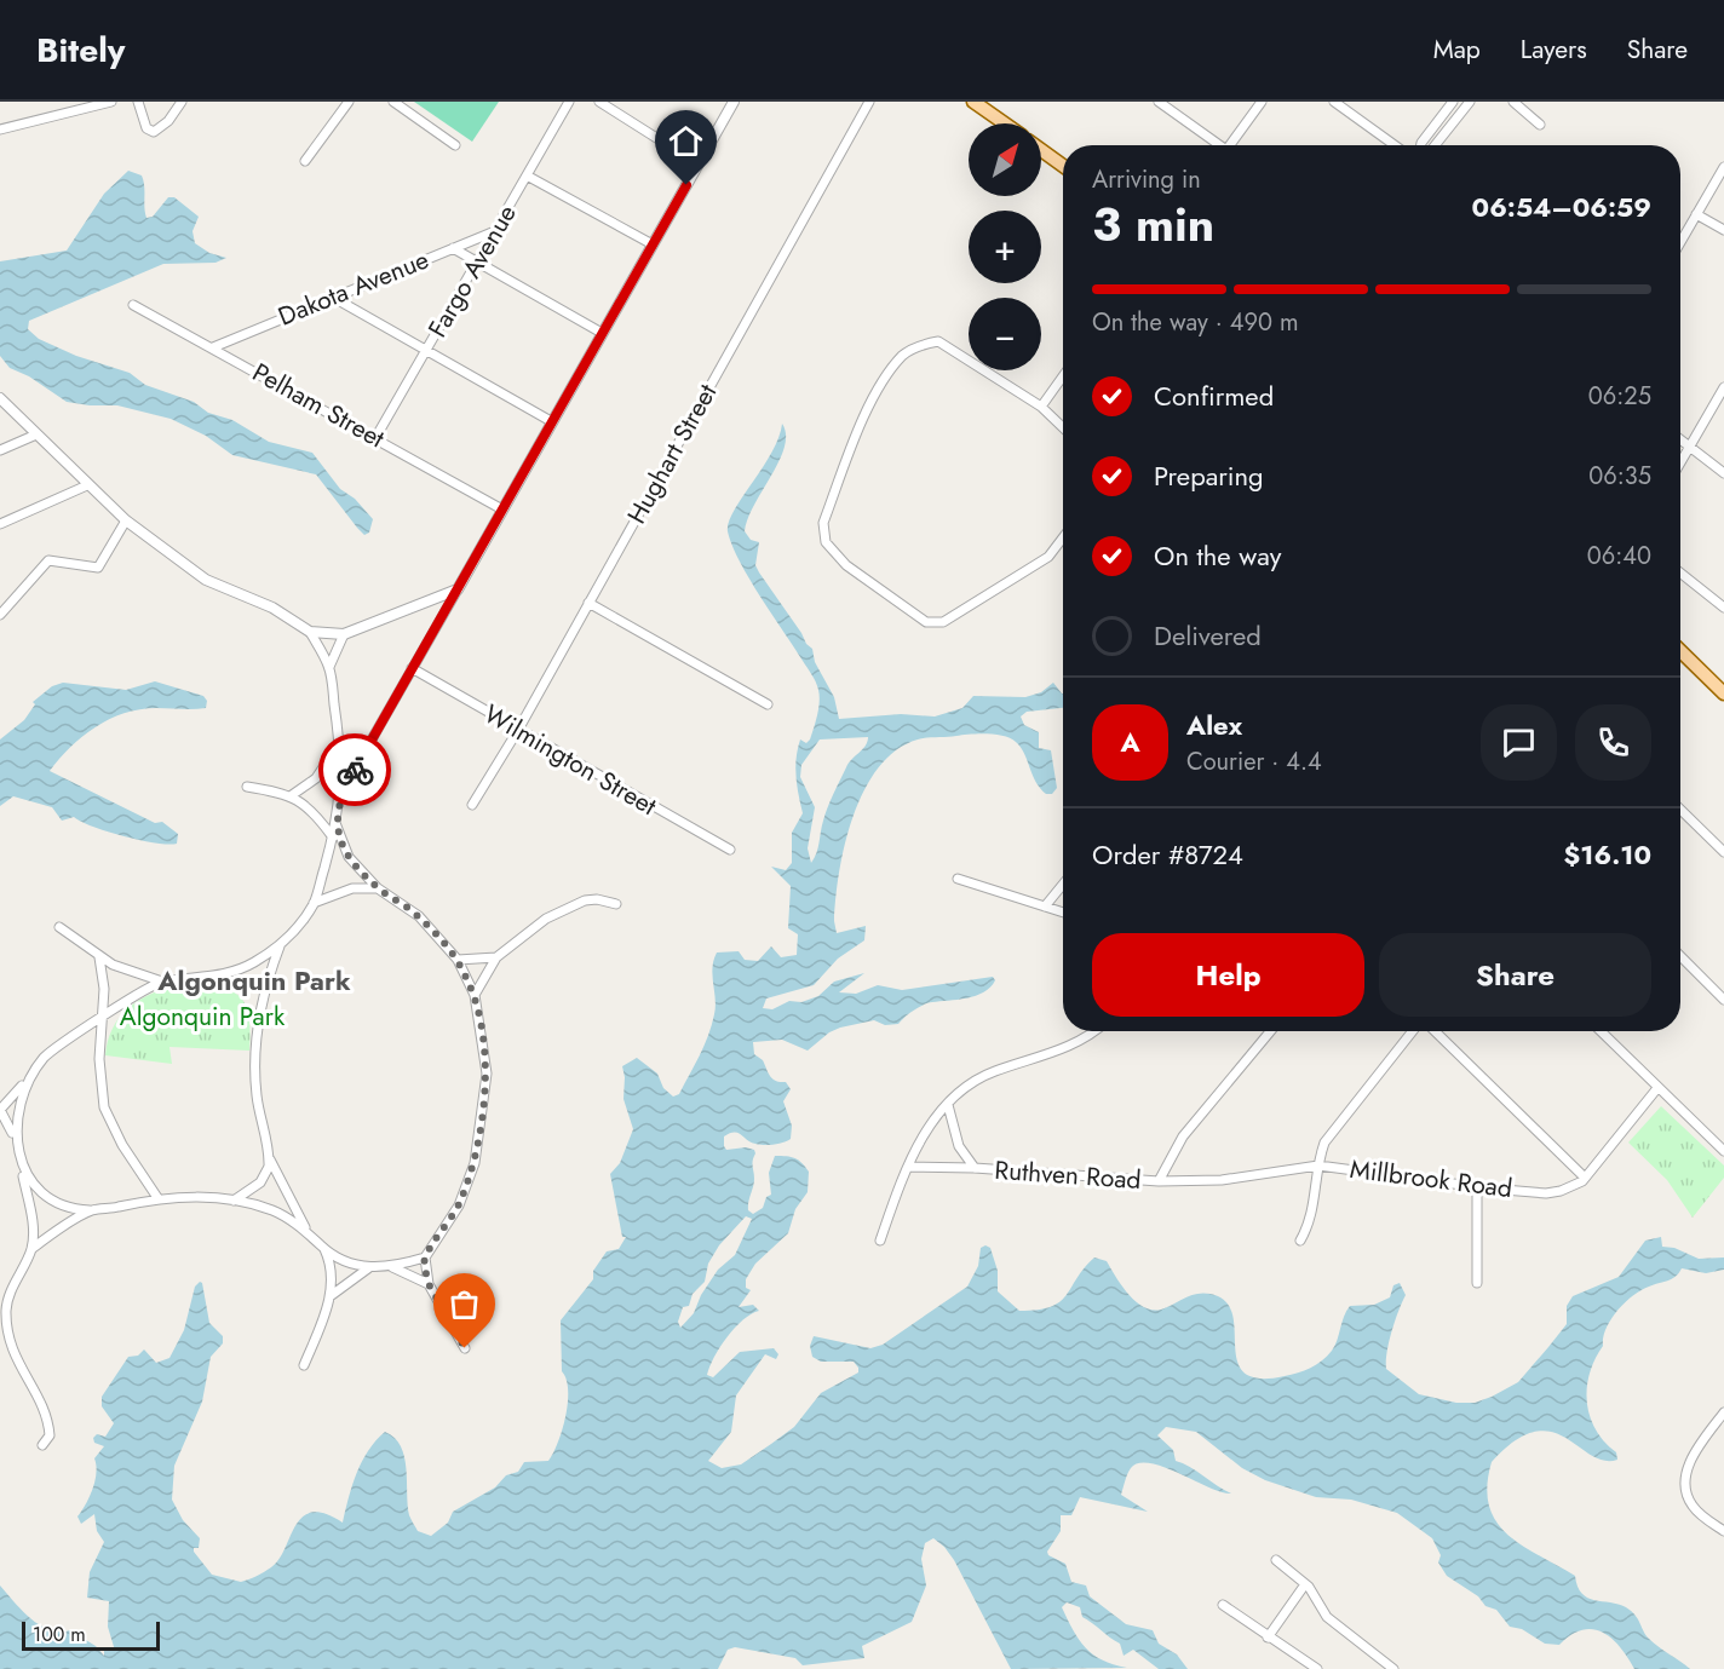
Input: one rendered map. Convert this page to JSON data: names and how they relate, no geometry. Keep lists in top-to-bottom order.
{
  "streets": {
    "street": [
      "Fargo Avenue",
      "Dakota Avenue",
      "Pelham Street",
      "Hughart Street",
      "Wilmington Street",
      "Ruthven Road",
      "Millbrook Road"
    ]
  },
  "crossings": [
    ["Fargo Avenue", "Dakota Avenue"],
    ["Fargo Avenue", "Pelham Street"],
    ["Dakota Avenue", "Pelham Street"],
    ["Hughart Street", "Wilmington Street"],
    ["Ruthven Road", "Millbrook Road"]
  ],
  "districts": ["Algonquin Park"],
  "parks": ["Algonquin Park"],
  "scale_bar": "100 m",
  "north": "top right",
  "page": {
    "header": "Bitely",
    "nav": ["Map", "Layers", "Share"],
    "map_buttons": ["+", "−"],
    "heading": ["3 min", "Arriving in", "06:54–06:59"],
    "panel": [
      "Alex",
      "Courier · 4.4",
      "Order #8724",
      "$16.10"
    ],
    "bar": "On the way · 490 m",
    "list": [
      ["Confirmed", "06:25"],
      ["Preparing", "06:35"],
      ["On the way", "06:40"],
      "Delivered"
    ],
    "round": "A",
    "buttons": ["Help", "Share"],
    "scale": "100 m"
  }
}
